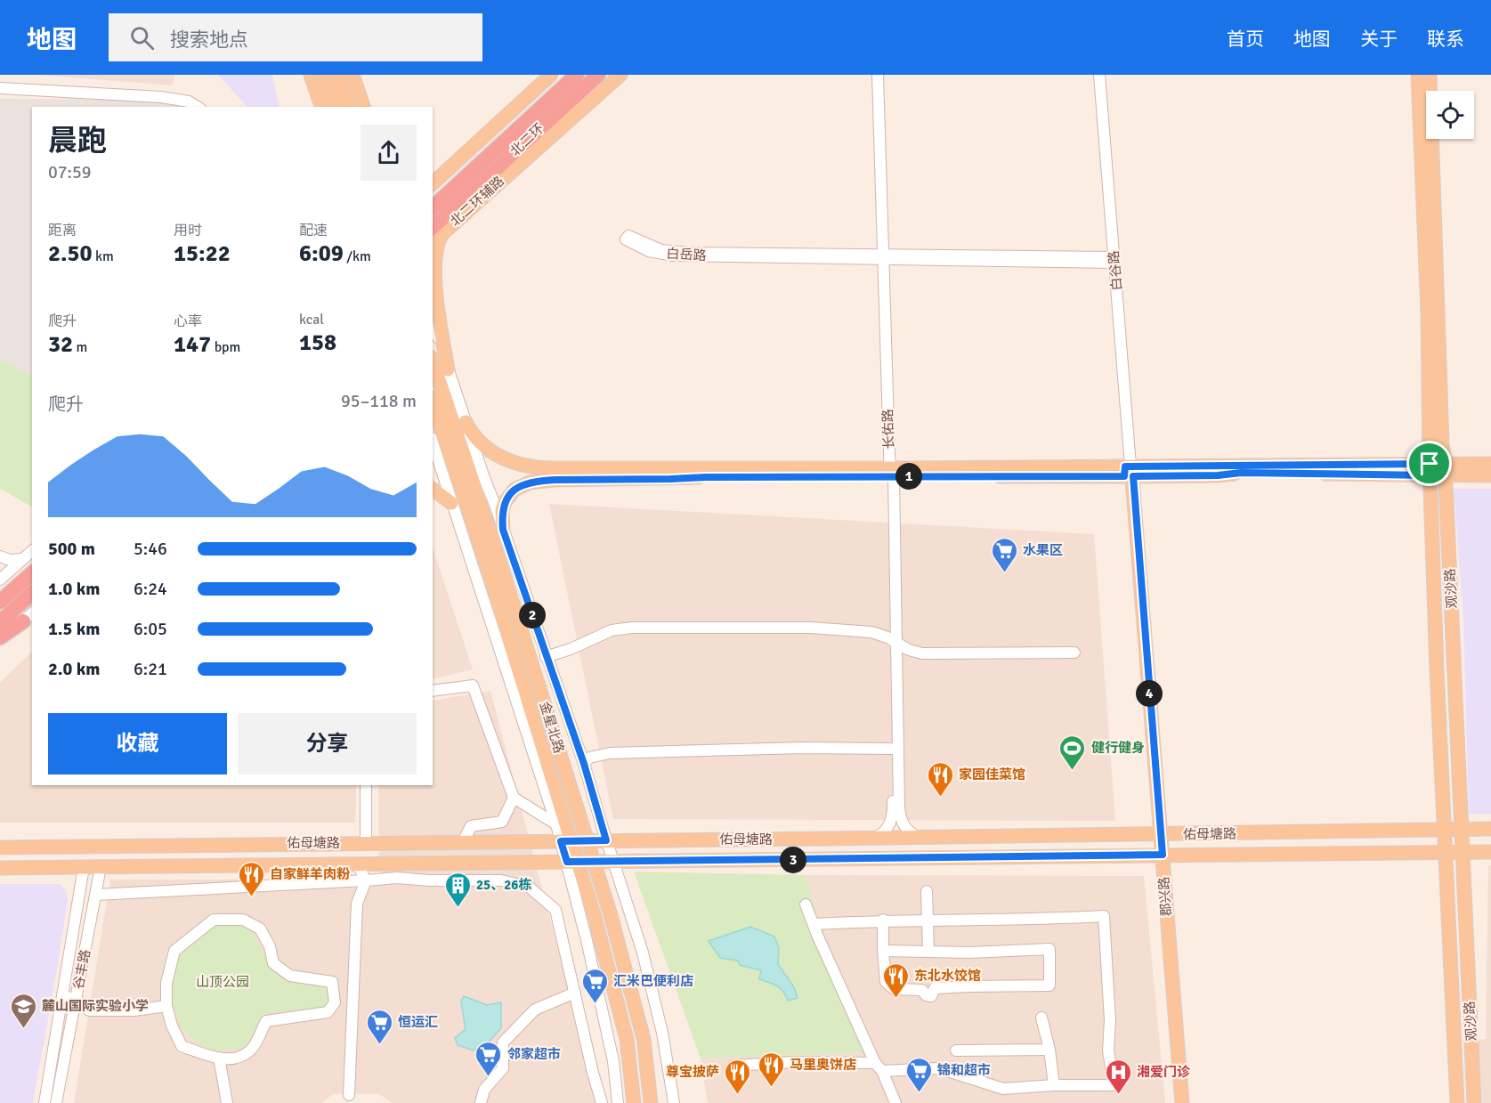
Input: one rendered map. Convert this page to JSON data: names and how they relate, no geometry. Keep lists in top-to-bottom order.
{
  "streets": {
    "highway": ["北二环"],
    "main road": [
      "北二环辅路",
      "观沙路",
      "金星北路",
      "佑母塘路",
      "郡兴路"
    ],
    "street": [
      "白岳路",
      "白谷路",
      "长佑路",
      "谷丰路"
    ]
  },
  "crossings": [
    ["白岳路", "白谷路"],
    ["白岳路", "长佑路"],
    ["白谷路", "郡兴路"],
    ["长佑路", "佑母塘路"],
    ["观沙路", "佑母塘路"],
    ["金星北路", "佑母塘路"],
    ["佑母塘路", "郡兴路"],
    ["佑母塘路", "谷丰路"]
  ],
  "parks": ["山顶公园"],
  "places": {
    "supermarket": [
      "水果区",
      "汇米巴便利店",
      "恒运汇",
      "邻家超市",
      "锦和超市"
    ],
    "sports": ["健行健身"],
    "restaurant": [
      "家园佳菜馆",
      "自家鲜羊肉粉",
      "东北水饺馆",
      "马里奥饼店",
      "尊宝披萨"
    ],
    "building": ["25、26栋"],
    "school or university": ["麓山国际实验小学"],
    "hospital": ["湘爱门诊"]
  },
  "page": {
    "header": "地图",
    "search": "搜索地点",
    "nav": [
      "首页",
      "地图",
      "关于",
      "联系"
    ],
    "heading": ["晨跑", "07:59"],
    "stats": [
      ["距离", "2.50 km"],
      ["用时", "15:22"],
      ["配速", "6:09 /km"],
      ["爬升", "32 m"],
      ["心率", "147 bpm"],
      ["kcal", "158"]
    ],
    "chart": ["爬升", "95–118 m"],
    "pins": [
      "1",
      "2",
      "4",
      "3"
    ],
    "list": [
      {
        "name": "500 m",
        "note": "5:46"
      },
      {
        "name": "1.0 km",
        "note": "6:24"
      },
      {
        "name": "1.5 km",
        "note": "6:05"
      },
      {
        "name": "2.0 km",
        "note": "6:21"
      }
    ],
    "buttons": ["收藏", "分享"]
  }
}
